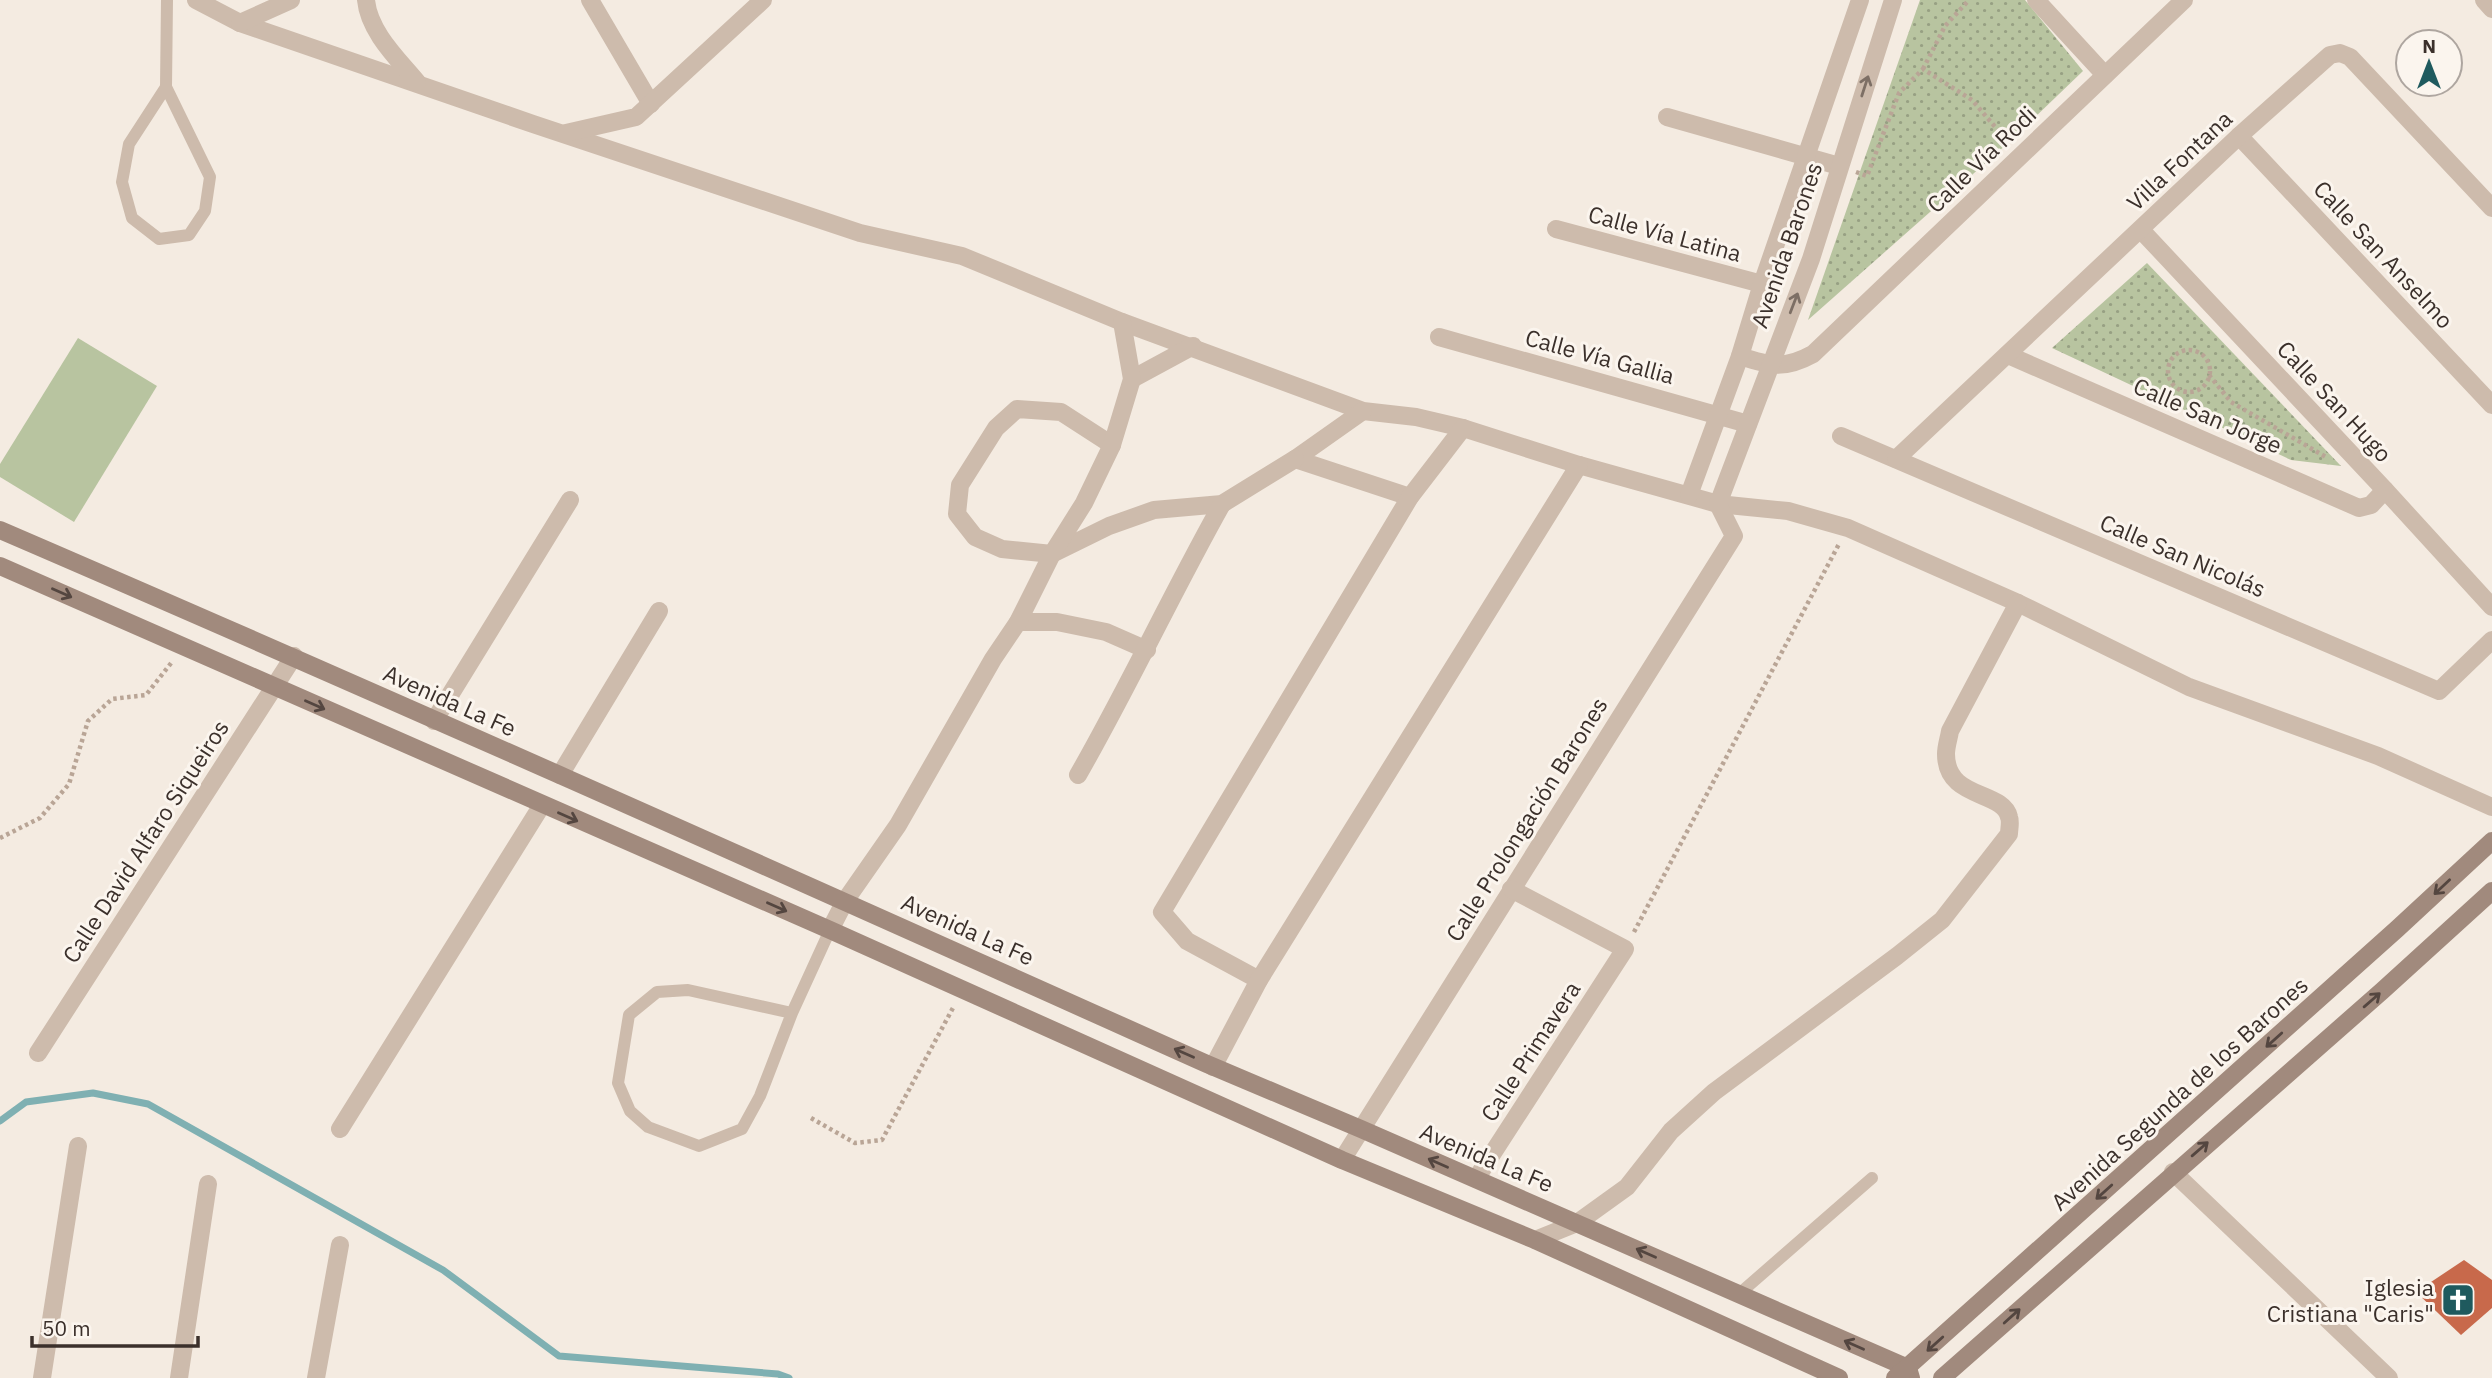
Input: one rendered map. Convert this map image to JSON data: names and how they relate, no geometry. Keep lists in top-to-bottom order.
{
  "streets": {
    "street": [
      "Calle Vía Rodi",
      "Villa Fontana",
      "Calle Vía Latina",
      "Avenida Barones",
      "Calle San Anselmo",
      "Calle Vía Gallia",
      "Calle San Hugo",
      "Calle San Jorge",
      "Calle San Nicolás",
      "Avenida La Fe",
      "Calle Prolongación Barones",
      "Calle David Alfaro Siqueiros",
      "Calle Primavera",
      "Avenida Segunda de los Barones"
    ]
  },
  "crossings": [
    ["Calle Vía Rodi", "Avenida Barones"],
    ["Villa Fontana", "Calle San Anselmo"],
    ["Villa Fontana", "Calle San Hugo"],
    ["Villa Fontana", "Calle San Jorge"],
    ["Villa Fontana", "Calle San Nicolás"],
    ["Calle Vía Latina", "Avenida Barones"],
    ["Avenida Barones", "Calle Vía Gallia"],
    ["Avenida Barones", "Calle Prolongación Barones"],
    ["Calle San Hugo", "Calle San Jorge"],
    ["Avenida La Fe", "Calle Prolongación Barones"],
    ["Avenida La Fe", "Calle David Alfaro Siqueiros"],
    ["Avenida La Fe", "Calle Primavera"],
    ["Avenida La Fe", "Avenida Segunda de los Barones"]
  ],
  "places": {
    "church": ["Iglesia Cristiana \"Caris\""]
  },
  "scale_bar": "50 m",
  "north": "top"
}
